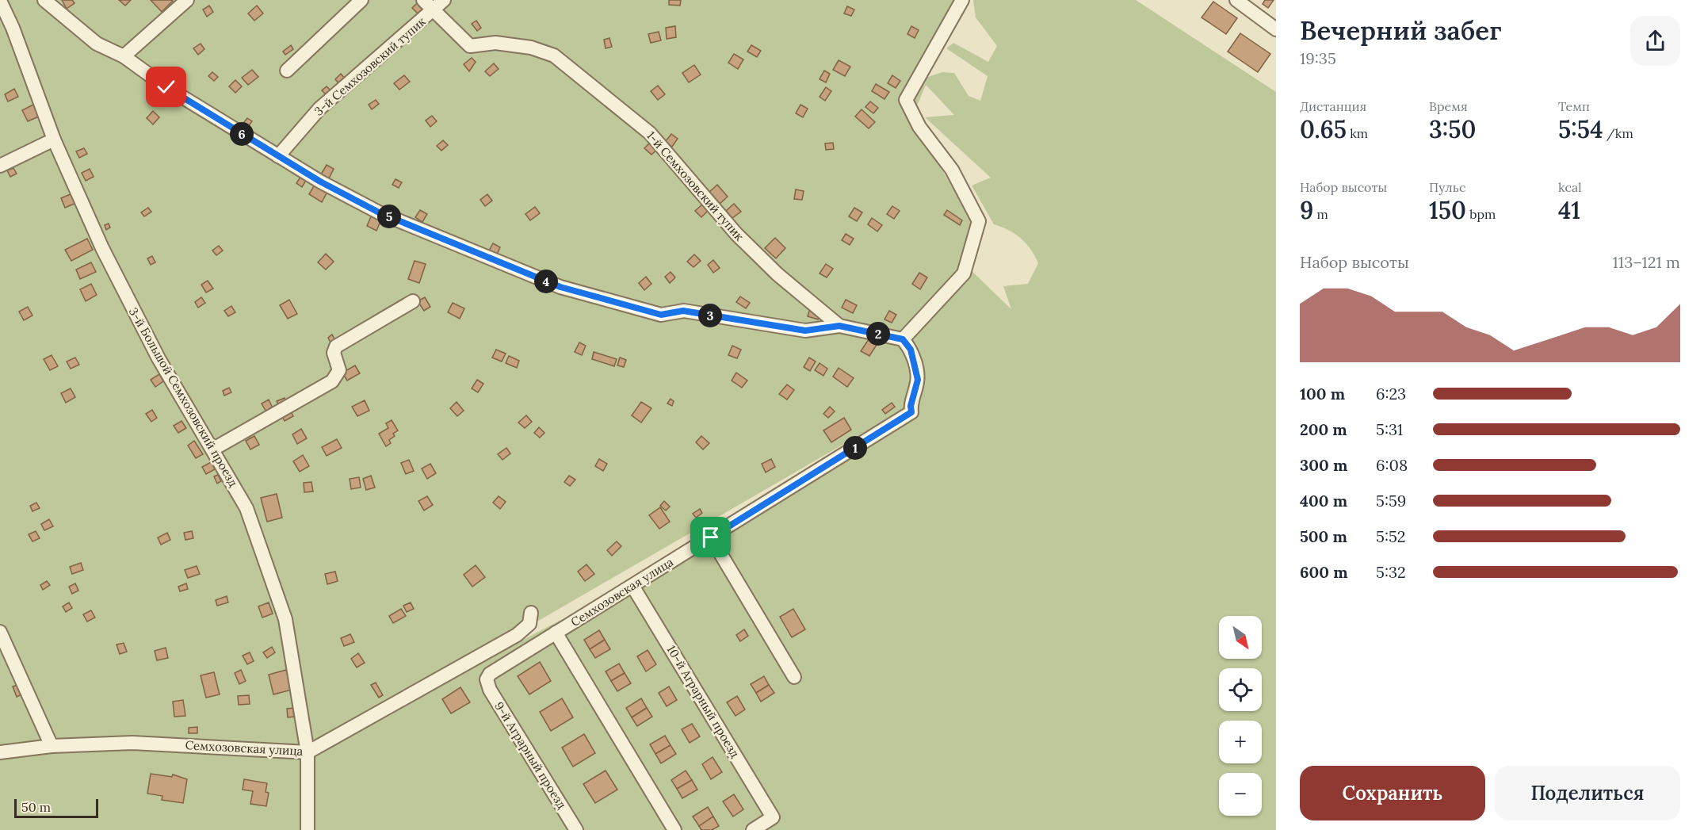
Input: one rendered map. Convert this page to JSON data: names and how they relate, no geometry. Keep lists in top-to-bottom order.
{
  "streets": {
    "street": [
      "3-й Семхозовский тупик",
      "1-й Семхозовский тупик",
      "3-й Большой Семхозовский проезд",
      "Семхозовская улица",
      "10-й Аграрный проезд",
      "9-й Аграрный проезд"
    ]
  },
  "crossings": [
    ["3-й Семхозовский тупик", "1-й Семхозовский тупик"],
    ["3-й Большой Семхозовский проезд", "Семхозовская улица"],
    ["Семхозовская улица", "10-й Аграрный проезд"],
    ["Семхозовская улица", "9-й Аграрный проезд"]
  ],
  "scale_bar": "50 m",
  "north": "bottom right",
  "page": {
    "heading": ["Вечерний забег", "19:35"],
    "stats": [
      ["Дистанция", "0.65 km"],
      ["Время", "3:50"],
      ["Темп", "5:54 /km"],
      ["Набор высоты", "9 m"],
      ["Пульс", "150 bpm"],
      ["kcal", "41"]
    ],
    "pins": [
      "6",
      "5",
      "4",
      "3",
      "2",
      "1"
    ],
    "chart": ["Набор высоты", "113–121 m"],
    "list": [
      {
        "name": "100 m",
        "note": "6:23"
      },
      {
        "name": "200 m",
        "note": "5:31"
      },
      {
        "name": "300 m",
        "note": "6:08"
      },
      {
        "name": "400 m",
        "note": "5:59"
      },
      {
        "name": "500 m",
        "note": "5:52"
      },
      {
        "name": "600 m",
        "note": "5:32"
      }
    ],
    "map_buttons": ["+", "−"],
    "buttons": ["Сохранить", "Поделиться"],
    "scale": "50 m"
  }
}
